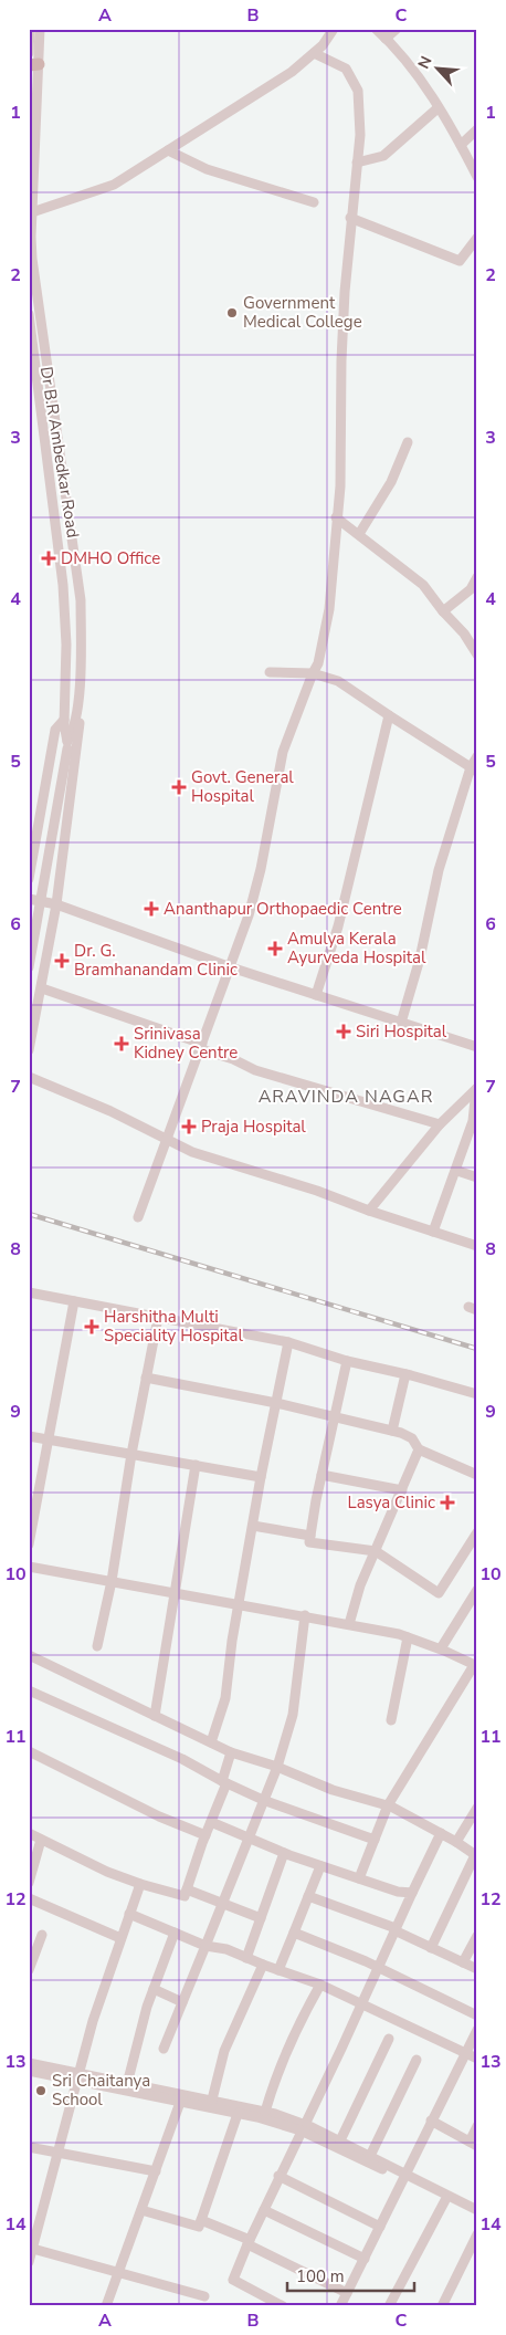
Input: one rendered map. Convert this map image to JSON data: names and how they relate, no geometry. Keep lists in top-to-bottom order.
{
  "streets": {
    "street": ["Dr B.R Ambedkar Road"]
  },
  "districts": ["ARAVINDA NAGAR"],
  "places": {
    "other": ["Government Medical College", "Sri Chaitanya School"],
    "health": [
      "DMHO Office",
      "Govt. General Hospital",
      "Ananthapur Orthopaedic Centre",
      "Amulya Kerala Ayurveda Hospital",
      "Dr. G. Bramhanandam Clinic",
      "Siri Hospital",
      "Srinivasa Kidney Centre",
      "Praja Hospital",
      "Harshitha Multi Speciality Hospital",
      "Lasya Clinic"
    ]
  },
  "scale_bar": "100 m",
  "north": "top left",
  "grid": {
    "columns": ["A", "B", "C"],
    "rows": [
      "1",
      "2",
      "3",
      "4",
      "5",
      "6",
      "7",
      "8",
      "9",
      "10",
      "11",
      "12",
      "13",
      "14"
    ]
  }
}
